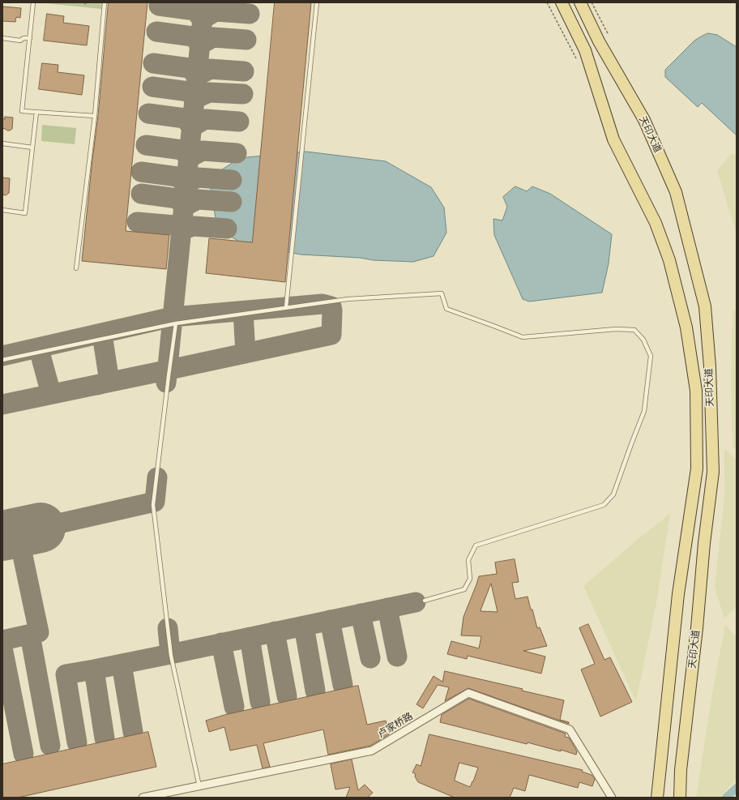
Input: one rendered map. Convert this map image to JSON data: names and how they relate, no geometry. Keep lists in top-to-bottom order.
{
  "streets": {
    "main road": ["天印大道"],
    "street": ["卢家桥路"]
  }
}
